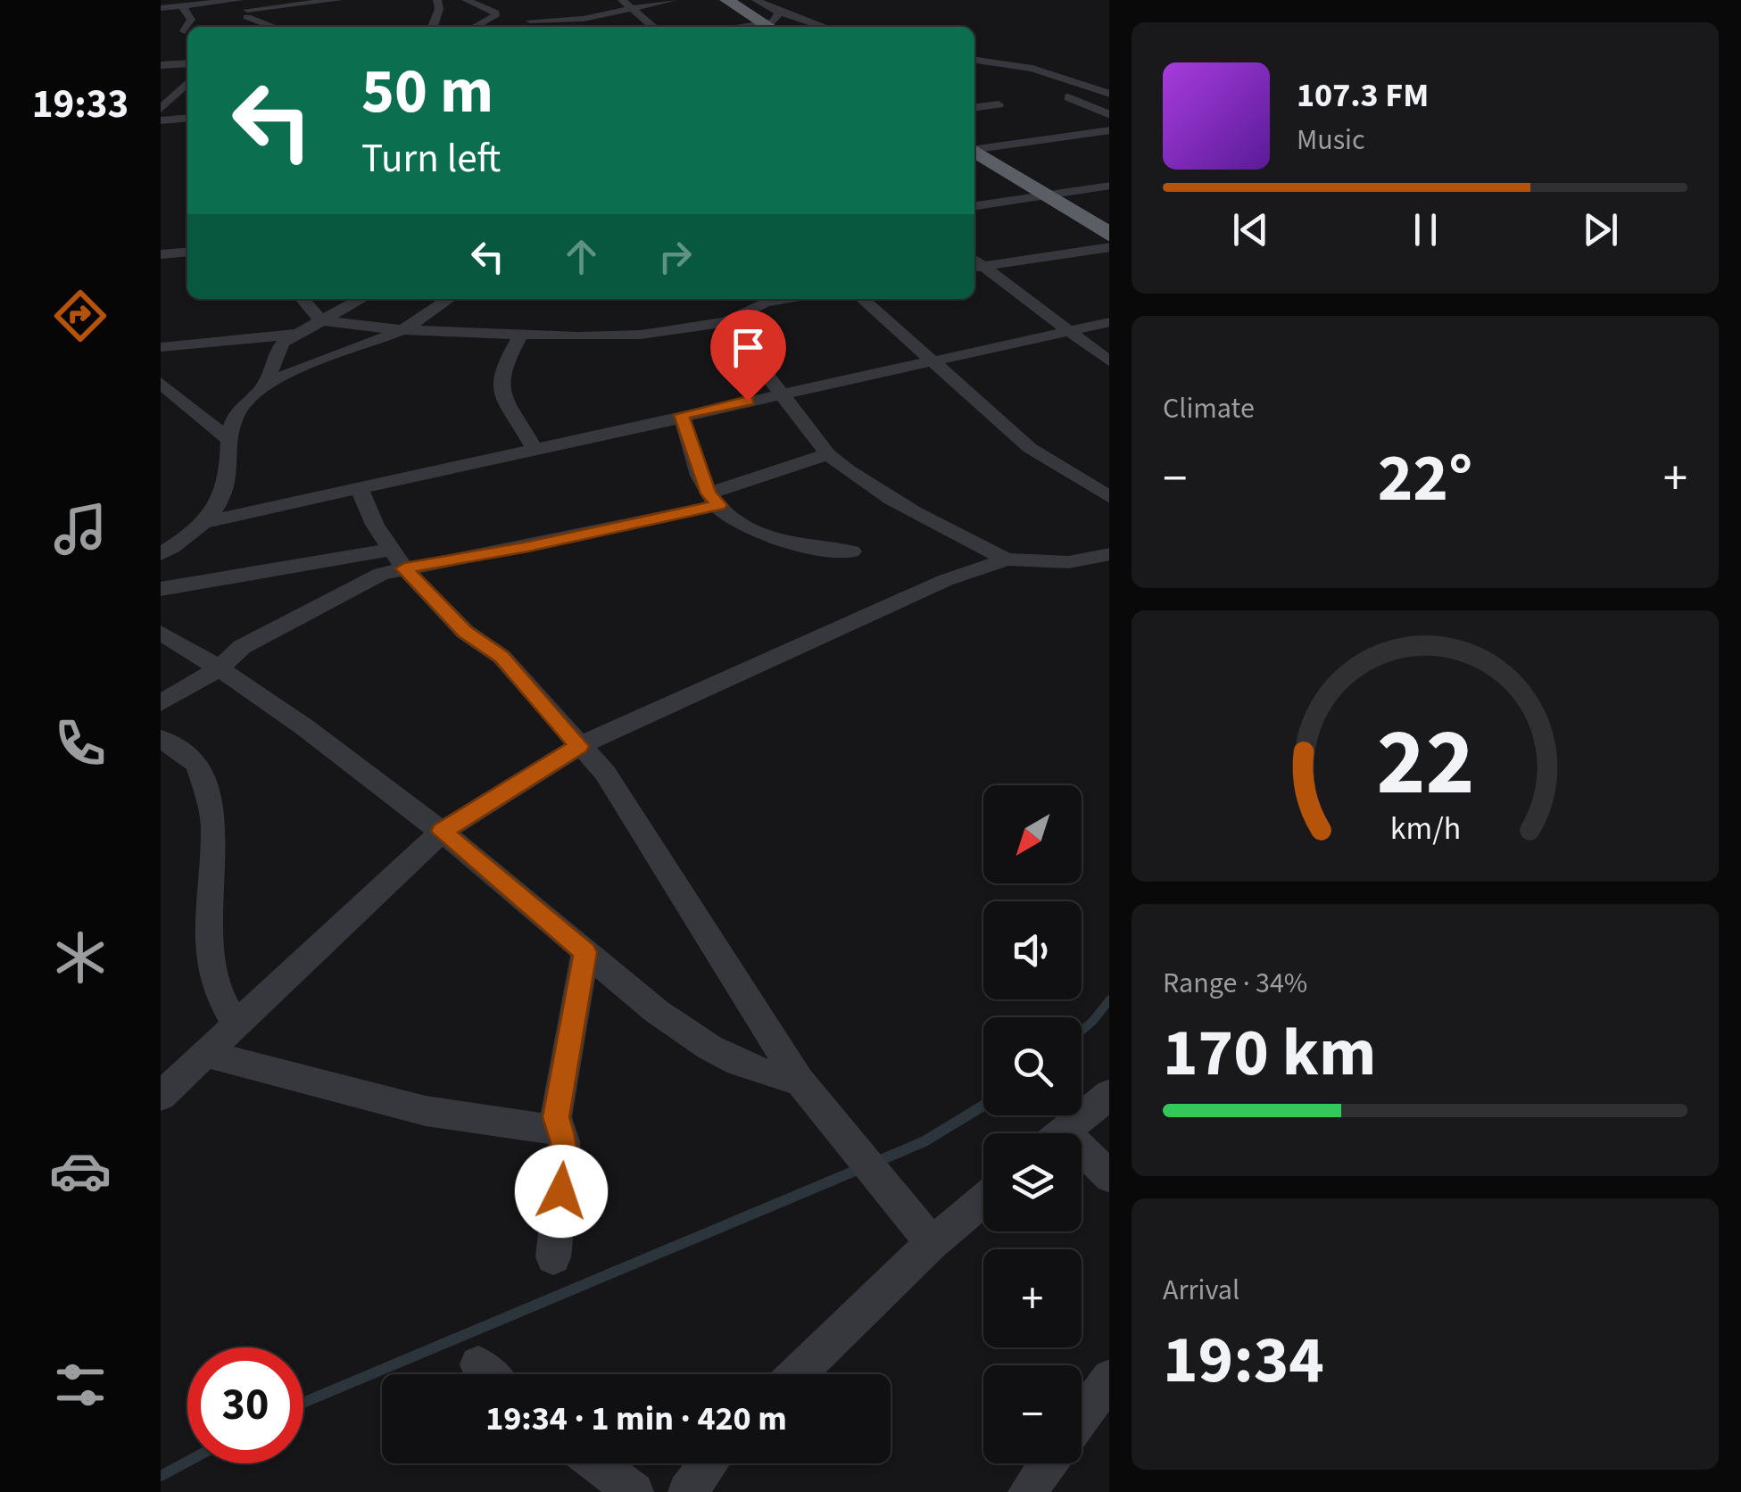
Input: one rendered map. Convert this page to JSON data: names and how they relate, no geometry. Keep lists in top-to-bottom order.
{
  "north": "bottom left",
  "page": {
    "tabs": "19:33",
    "turn": ["50 m", "Turn left"],
    "song": ["107.3 FM", "Music"],
    "tile": [
      "Climate",
      ["Range · 34%", "170 km"],
      ["Arrival", "19:34"]
    ],
    "heat": ["−", "22°", "+"],
    "map_buttons": ["+", "−"],
    "limit": "30",
    "trip": "19:34 · 1 min · 420 m",
    "gauge": ["22", "km/h"]
  }
}
